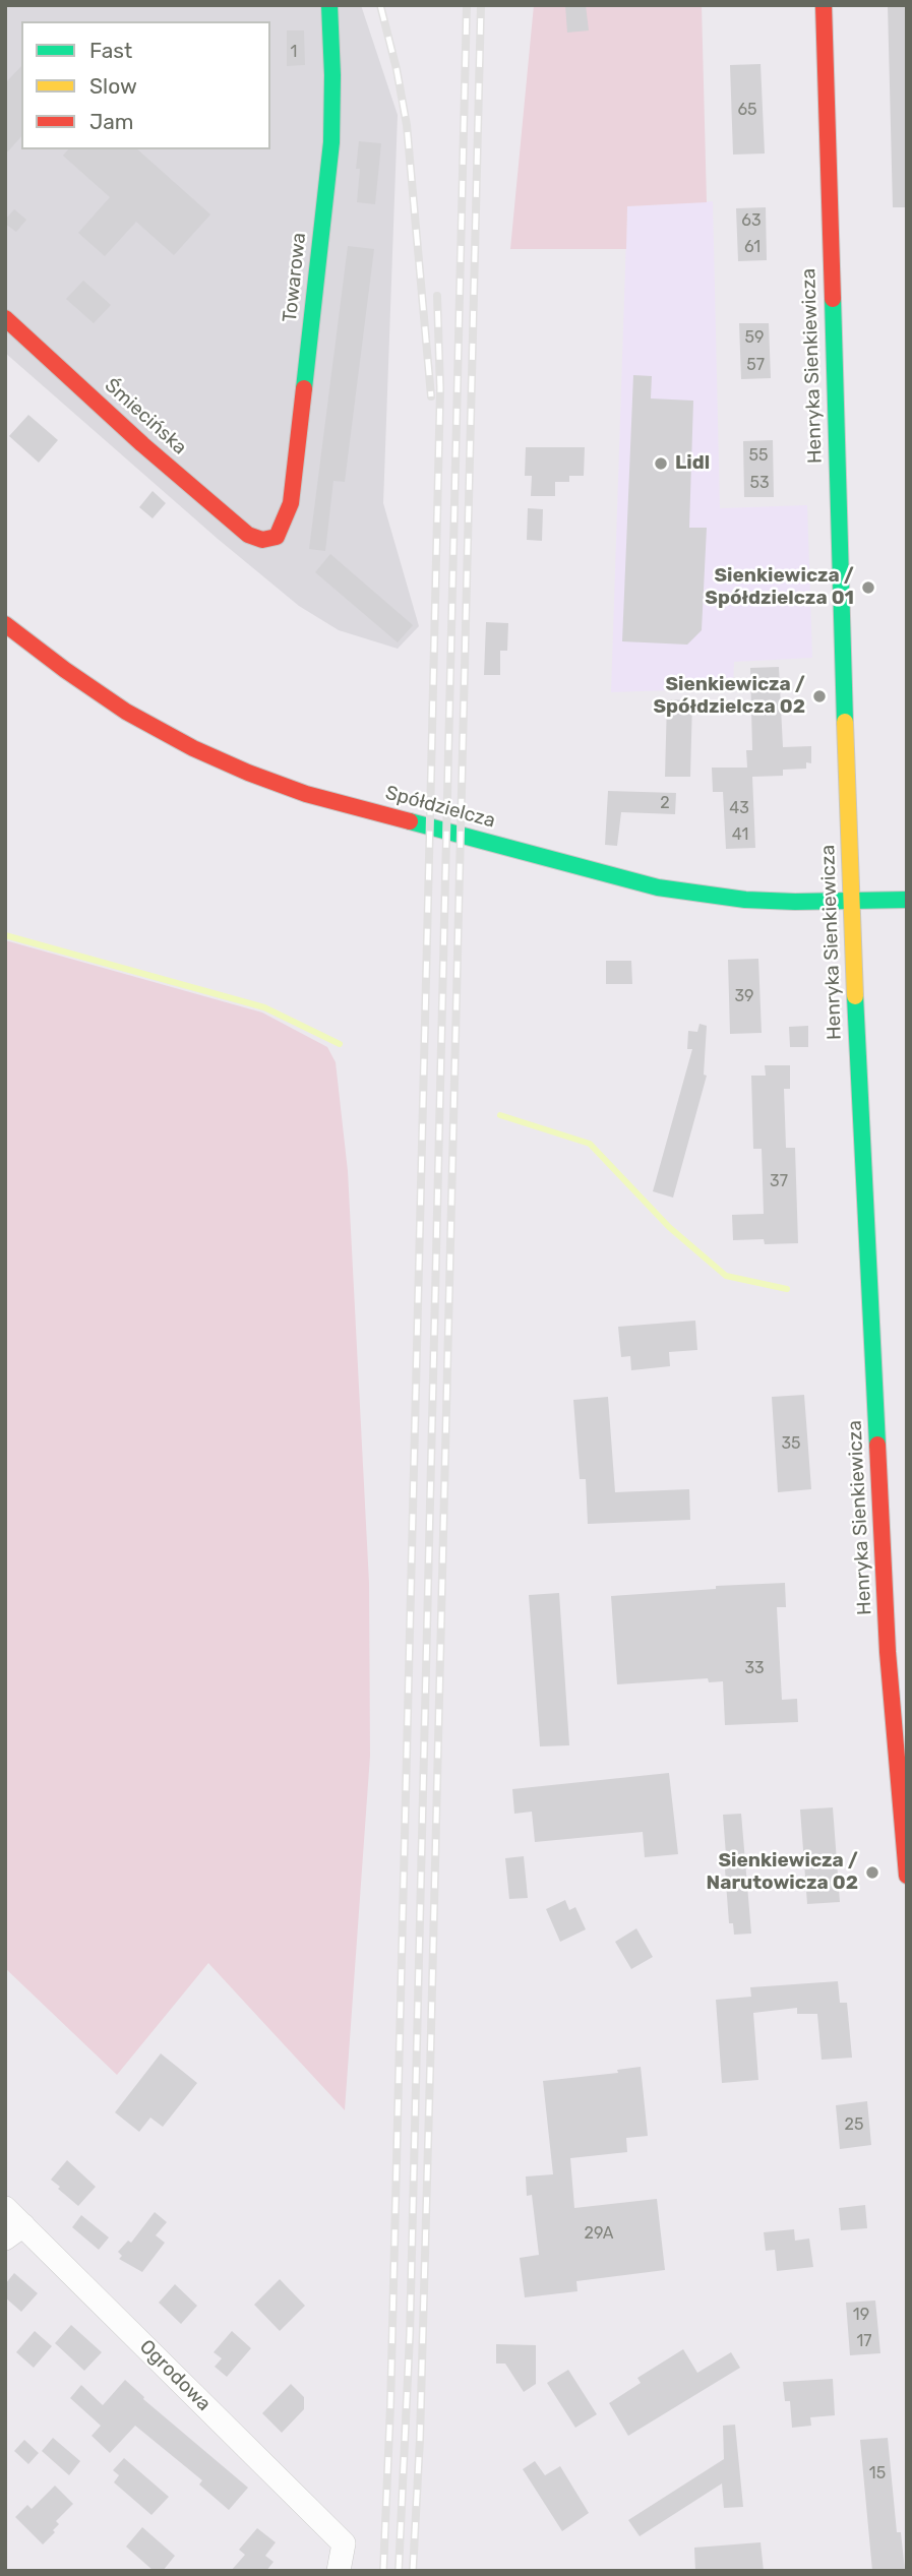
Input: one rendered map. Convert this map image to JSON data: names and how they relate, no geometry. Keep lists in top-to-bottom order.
{
  "streets": {
    "street": [
      "Towarowa",
      "Henryka Sienkiewicza",
      "Śmiecińska",
      "Spółdzielcza",
      "Ogrodowa"
    ]
  },
  "crossings": [
    ["Towarowa", "Śmiecińska"],
    ["Henryka Sienkiewicza", "Spółdzielcza"]
  ],
  "places": [
    "Lidl",
    "Sienkiewicza / Spółdzielcza 01",
    "Sienkiewicza / Spółdzielcza 02",
    "Sienkiewicza / Narutowicza 02"
  ],
  "house_numbers": [
    "1",
    "65",
    "63",
    "61",
    "59",
    "57",
    "55",
    "53",
    "2",
    "43",
    "41",
    "39",
    "37",
    "35",
    "33",
    "25",
    "29A",
    "19",
    "17",
    "15"
  ],
  "legend": ["Fast", "Slow", "Jam"]
}
